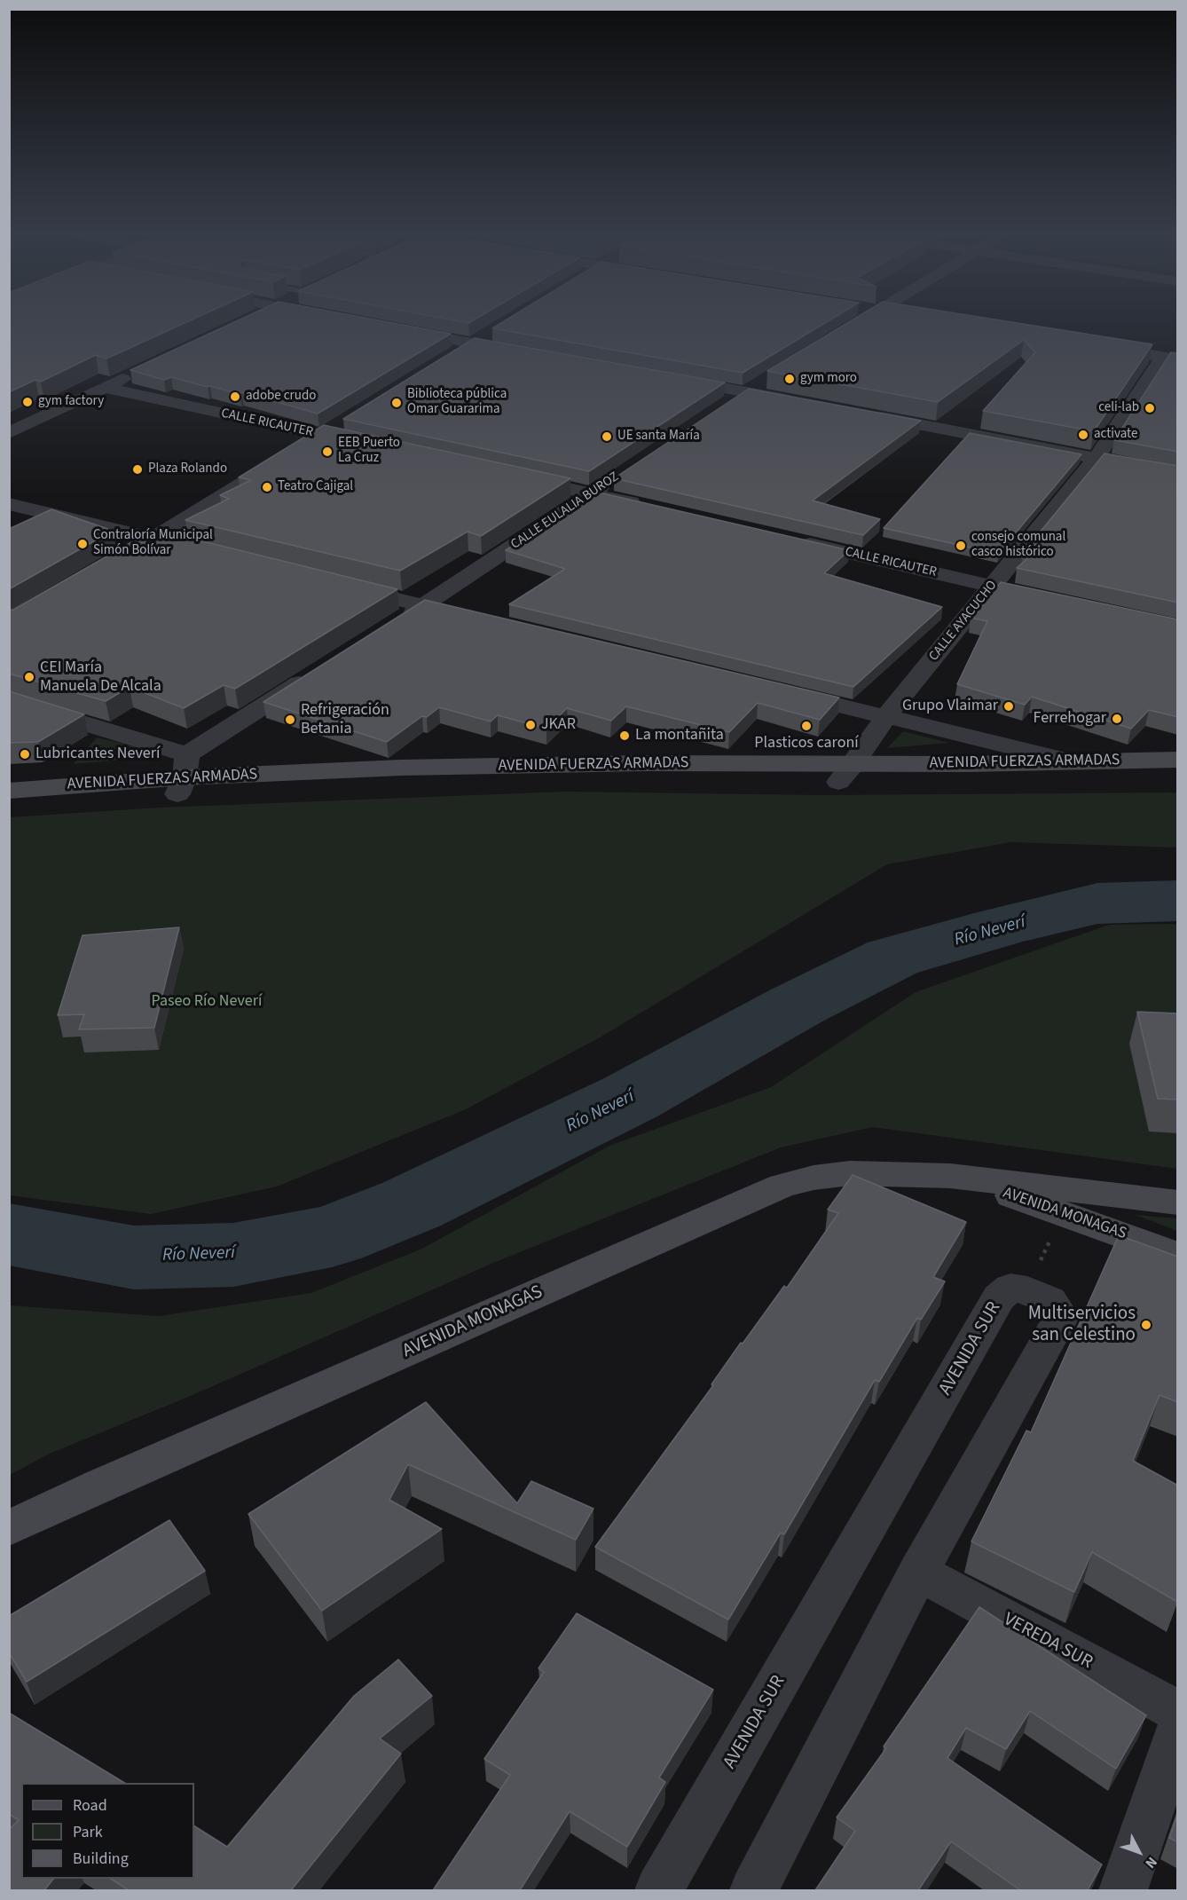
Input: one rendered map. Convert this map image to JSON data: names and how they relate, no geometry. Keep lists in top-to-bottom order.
{
  "streets": {
    "street": [
      "CALLE RICAUTER",
      "CALLE EULALIA BUROZ",
      "CALLE AYACUCHO",
      "AVENIDA FUERZAS ARMADAS",
      "AVENIDA MONAGAS",
      "AVENIDA SUR",
      "VEREDA SUR"
    ]
  },
  "crossings": [
    ["CALLE RICAUTER", "CALLE AYACUCHO"],
    ["CALLE AYACUCHO", "AVENIDA FUERZAS ARMADAS"]
  ],
  "water": ["Río Neverí"],
  "parks": ["Paseo Río Neverí"],
  "places": [
    "gym moro",
    "adobe crudo",
    "gym factory",
    "Biblioteca pública Omar Guararima",
    "celi-lab",
    "activate",
    "UE santa María",
    "EEB Puerto La Cruz",
    "Plaza Rolando",
    "Teatro Cajigal",
    "Contraloría Municipal Simón Bolívar",
    "consejo comunal casco histórico",
    "CEI María Manuela De Alcala",
    "Grupo Vlaimar",
    "Ferrehogar",
    "Refrigeración Betania",
    "JKAR",
    "Plasticos caroní",
    "La montañita",
    "Lubricantes Neverí",
    "Multiservicios san Celestino"
  ],
  "legend": ["Road", "Park", "Building"],
  "north": "bottom right"
}
